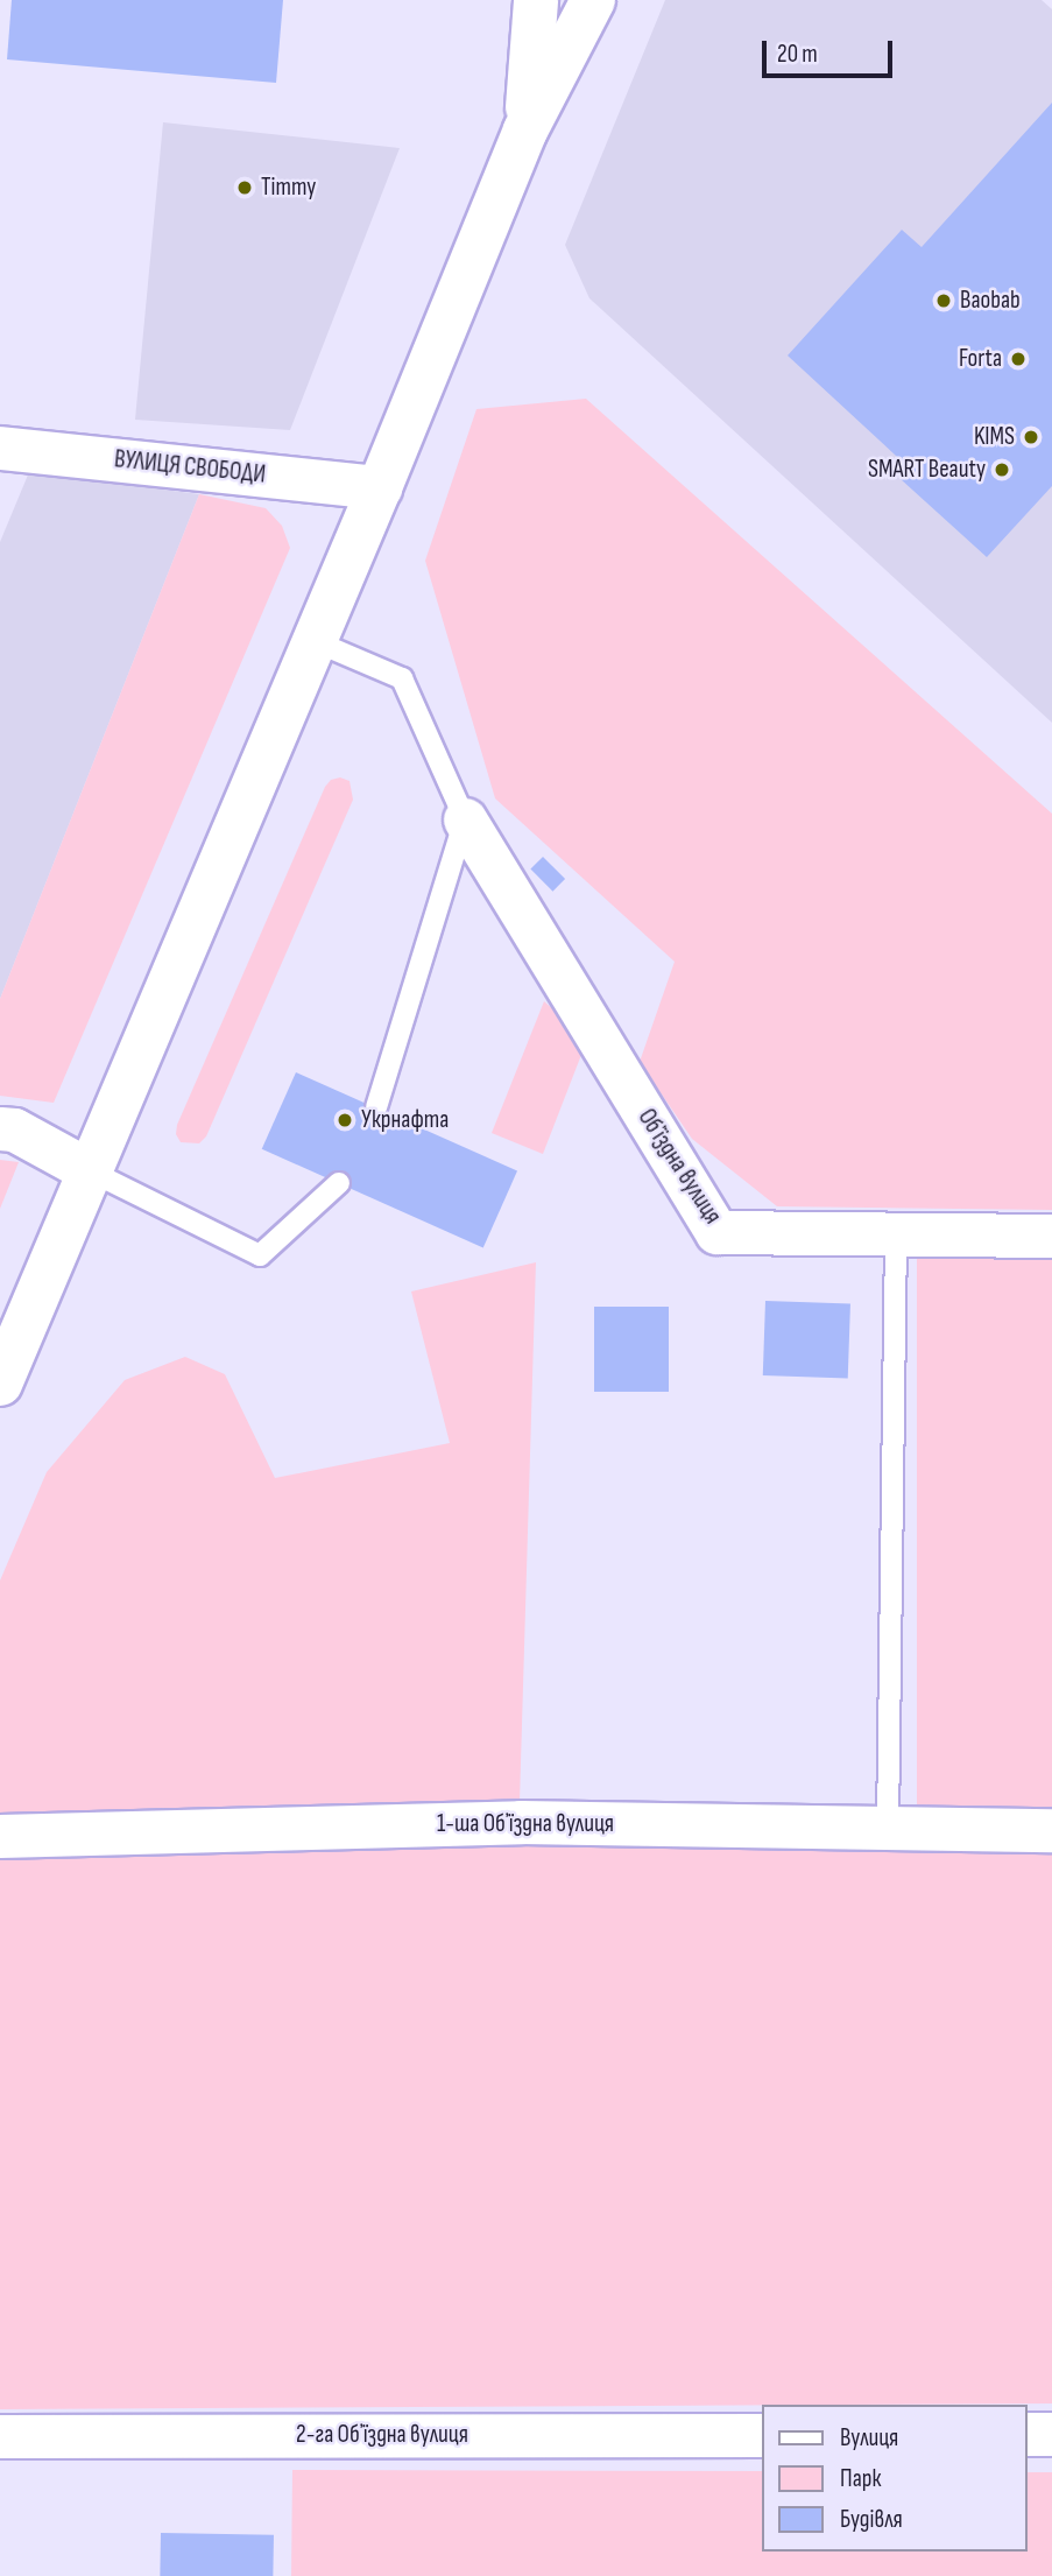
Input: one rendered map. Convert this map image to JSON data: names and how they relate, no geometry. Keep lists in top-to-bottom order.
{
  "streets": {
    "street": [
      "ВУЛИЦЯ СВОБОДИ",
      "Обʼїздна вулиця",
      "1-ша Обʼїздна вулиця",
      "2-га Обʼїздна вулиця"
    ]
  },
  "places": [
    "Timmy",
    "Baobab",
    "Forta",
    "KIMS",
    "SMART Beauty",
    "Укрнафта"
  ],
  "legend": ["Вулиця", "Парк", "Будівля"],
  "scale_bar": "20 m"
}
